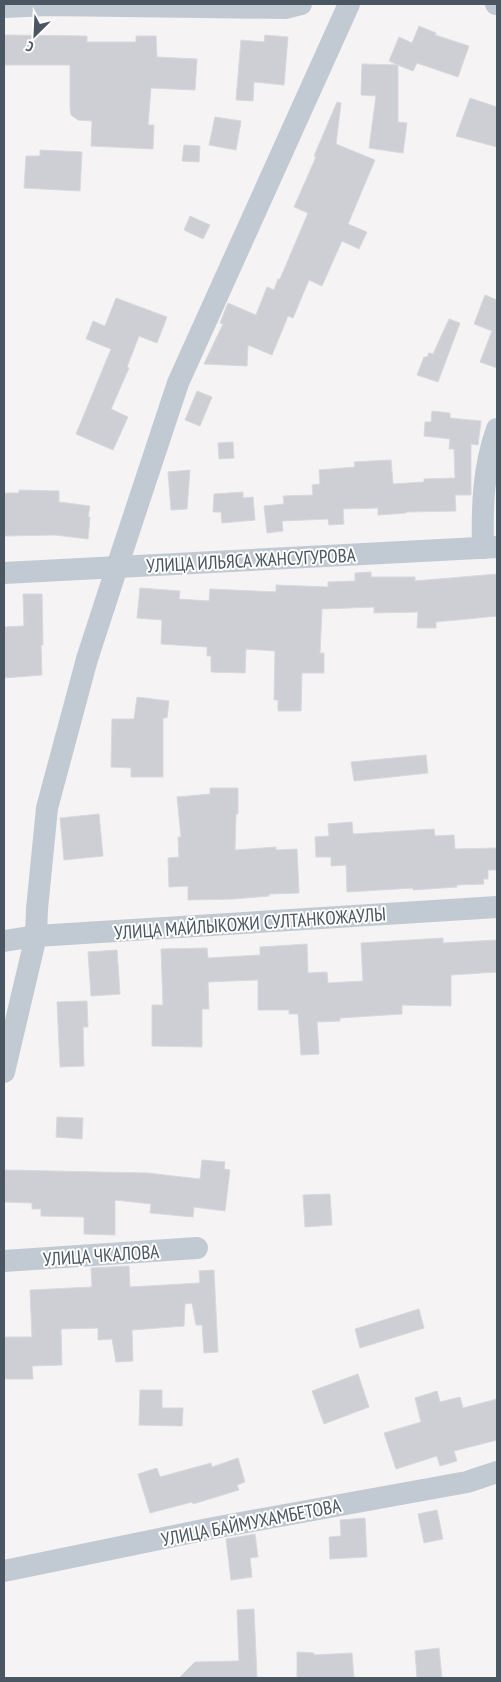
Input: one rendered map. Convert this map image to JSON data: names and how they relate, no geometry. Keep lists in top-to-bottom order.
{
  "streets": {
    "street": [
      "УЛИЦА ИЛЬЯСА ЖАНСУГУРОВА",
      "УЛИЦА МАЙЛЫКОЖИ СУЛТАНКОЖАУЛЫ",
      "УЛИЦА ЧКАЛОВА",
      "УЛИЦА БАЙМУХАМБЕТОВА"
    ]
  },
  "north": "bottom left"
}
